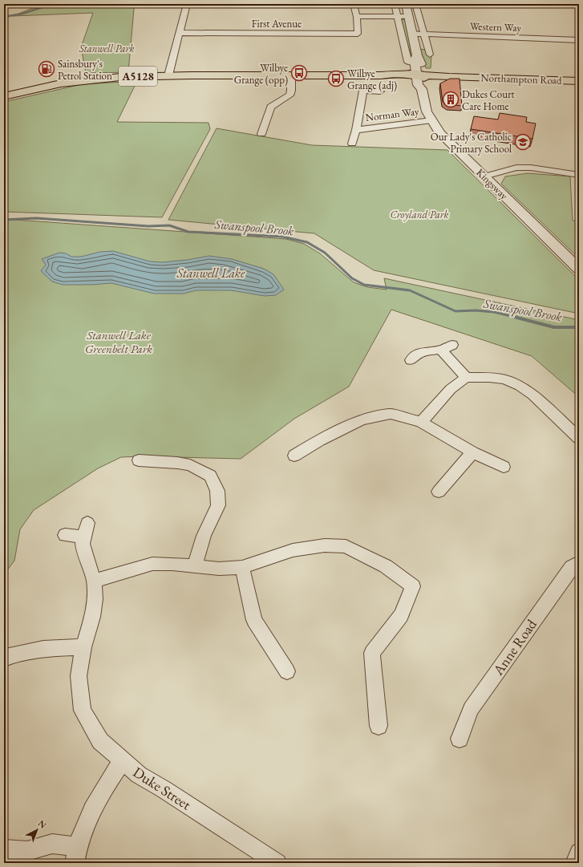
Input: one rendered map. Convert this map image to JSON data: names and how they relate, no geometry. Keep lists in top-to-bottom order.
{
  "streets": {
    "main road": ["A5128", "Northampton Road"],
    "street": [
      "First Avenue",
      "Western Way",
      "Norman Way",
      "Kingsway",
      "Anne Road",
      "Duke Street"
    ]
  },
  "crossings": [
    ["Western Way", "Kingsway"],
    ["Northampton Road", "Kingsway"],
    ["Norman Way", "Kingsway"]
  ],
  "water": ["Swanspool Brook", "Stanwell Lake"],
  "parks": ["Stanwell Park", "Croyland Park", "Stanwell Lake Greenbelt Park"],
  "places": {
    "fuel station": ["Sainsbury's Petrol Station"],
    "bus stop": ["Wilbye Grange (opp)", "Wilbye Grange (adj)"],
    "building": ["Dukes Court Care Home"],
    "school or university": ["Our Lady's Catholic Primary School"]
  },
  "north": "top right"
}
